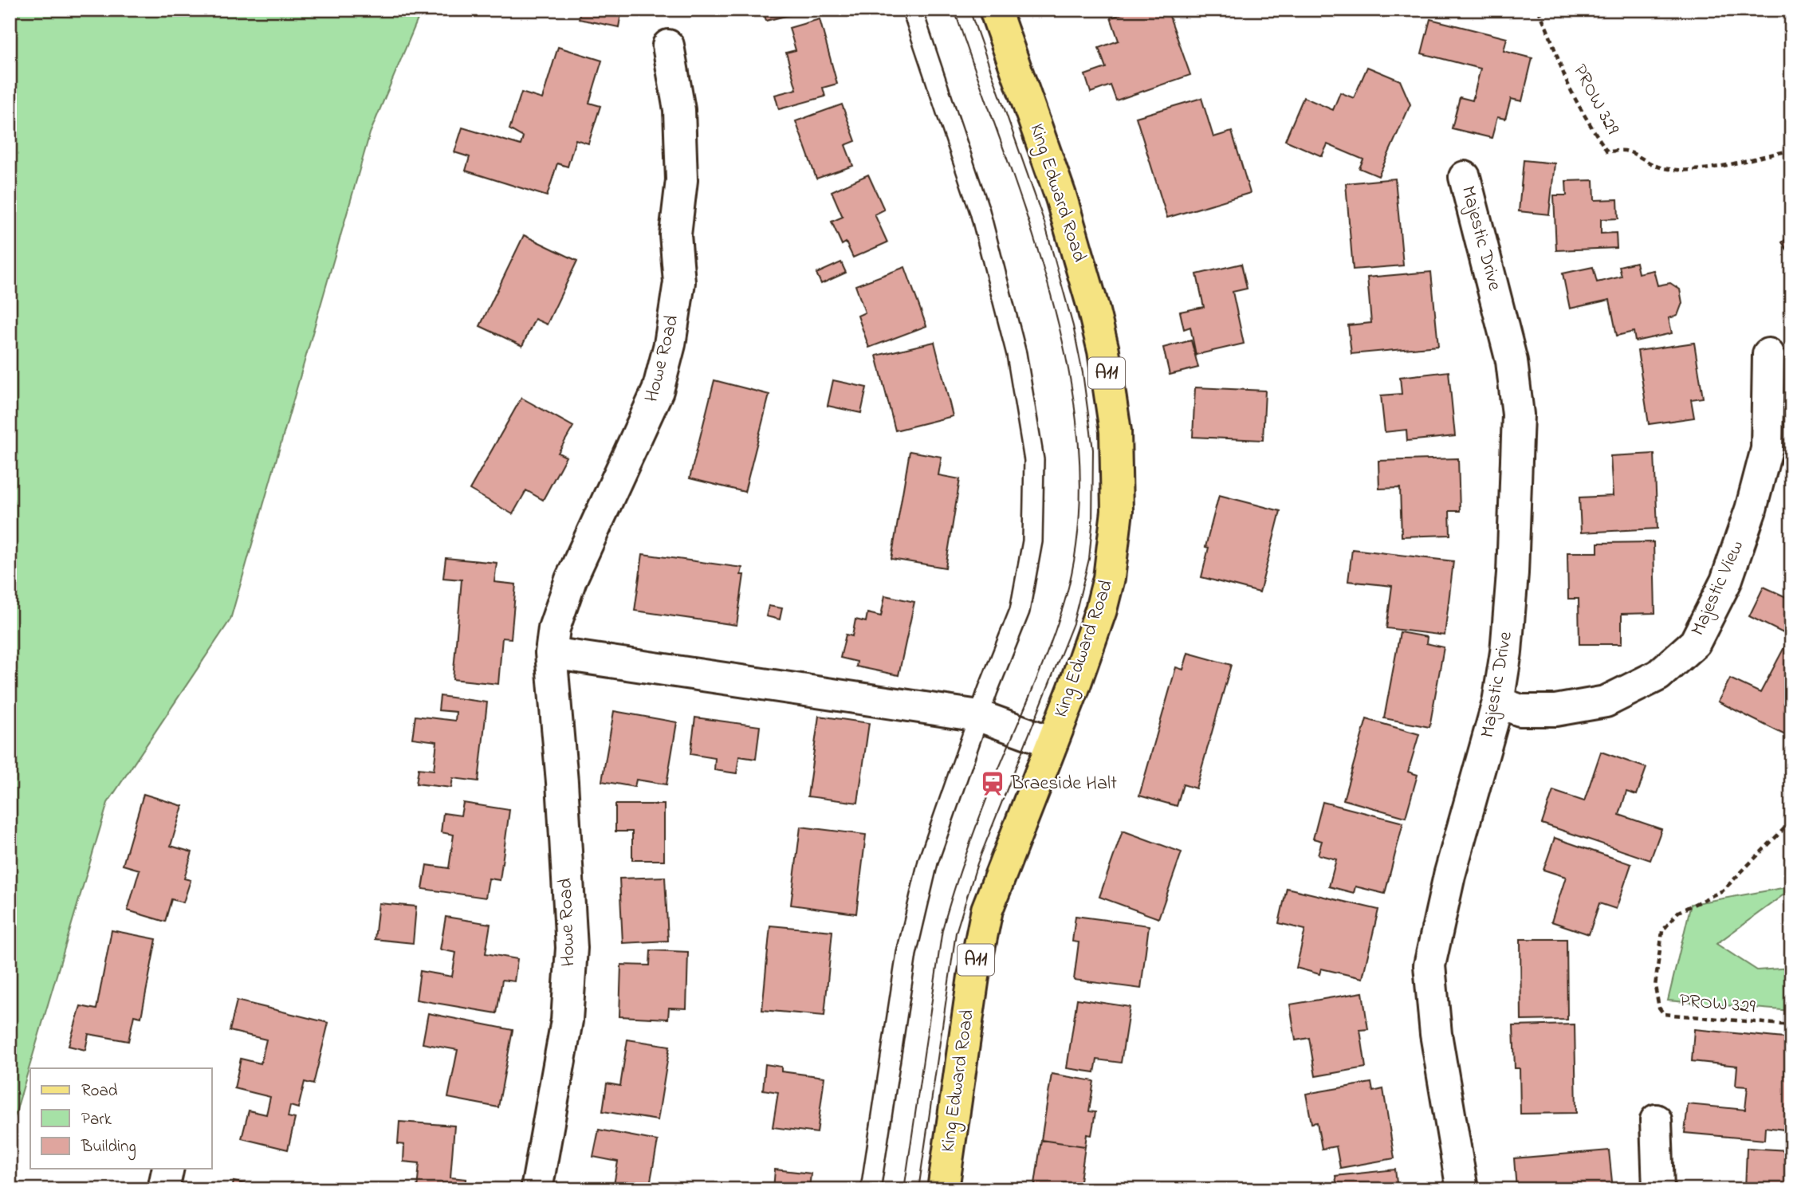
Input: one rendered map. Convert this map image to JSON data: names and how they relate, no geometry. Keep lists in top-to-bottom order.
{
  "streets": {
    "main road": ["King Edward Road", "A11"],
    "street": ["Majestic Drive", "Howe Road", "Majestic View"],
    "path": ["PROW 329"]
  },
  "crossings": [
    ["Majestic Drive", "Majestic View"]
  ],
  "places": {
    "station": ["Braeside Halt"]
  },
  "legend": ["Road", "Park", "Building"]
}
